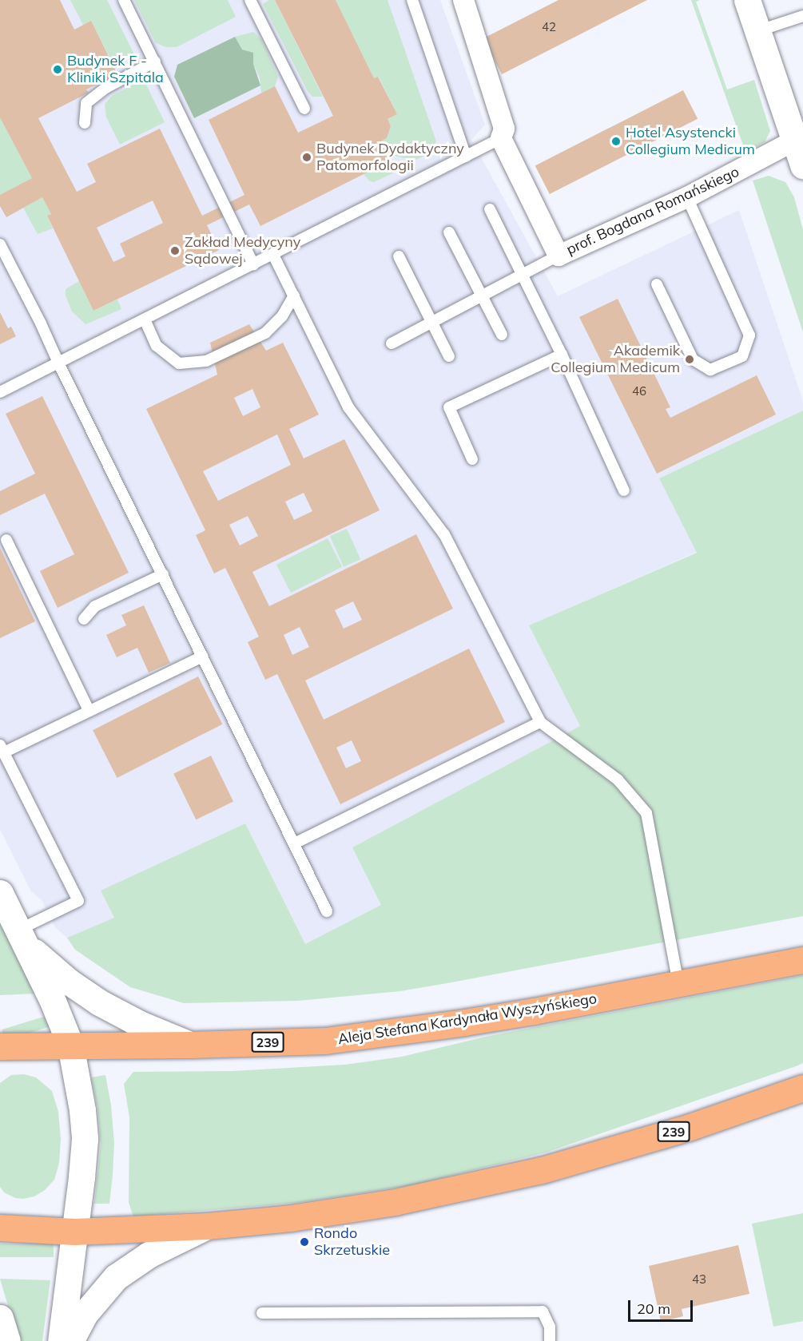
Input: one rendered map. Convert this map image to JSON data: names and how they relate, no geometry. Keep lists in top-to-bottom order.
{
  "streets": {
    "main road": ["Aleja Stefana Kardynała Wyszyńskiego", "239"],
    "street": ["prof. Bogdana Romańskiego"]
  },
  "crossings": [
    ["Aleja Stefana Kardynała Wyszyńskiego", "239"]
  ],
  "places": [
    "Budynek F - Kliniki Szpitala",
    "Hotel Asystencki Collegium Medicum",
    "Budynek Dydaktyczny Patomorfologii",
    "Zakład Medycyny Sądowej",
    "Akademik Collegium Medicum",
    "Rondo Skrzetuskie"
  ],
  "house_numbers": ["42", "46", "43"],
  "scale_bar": "20 m"
}
